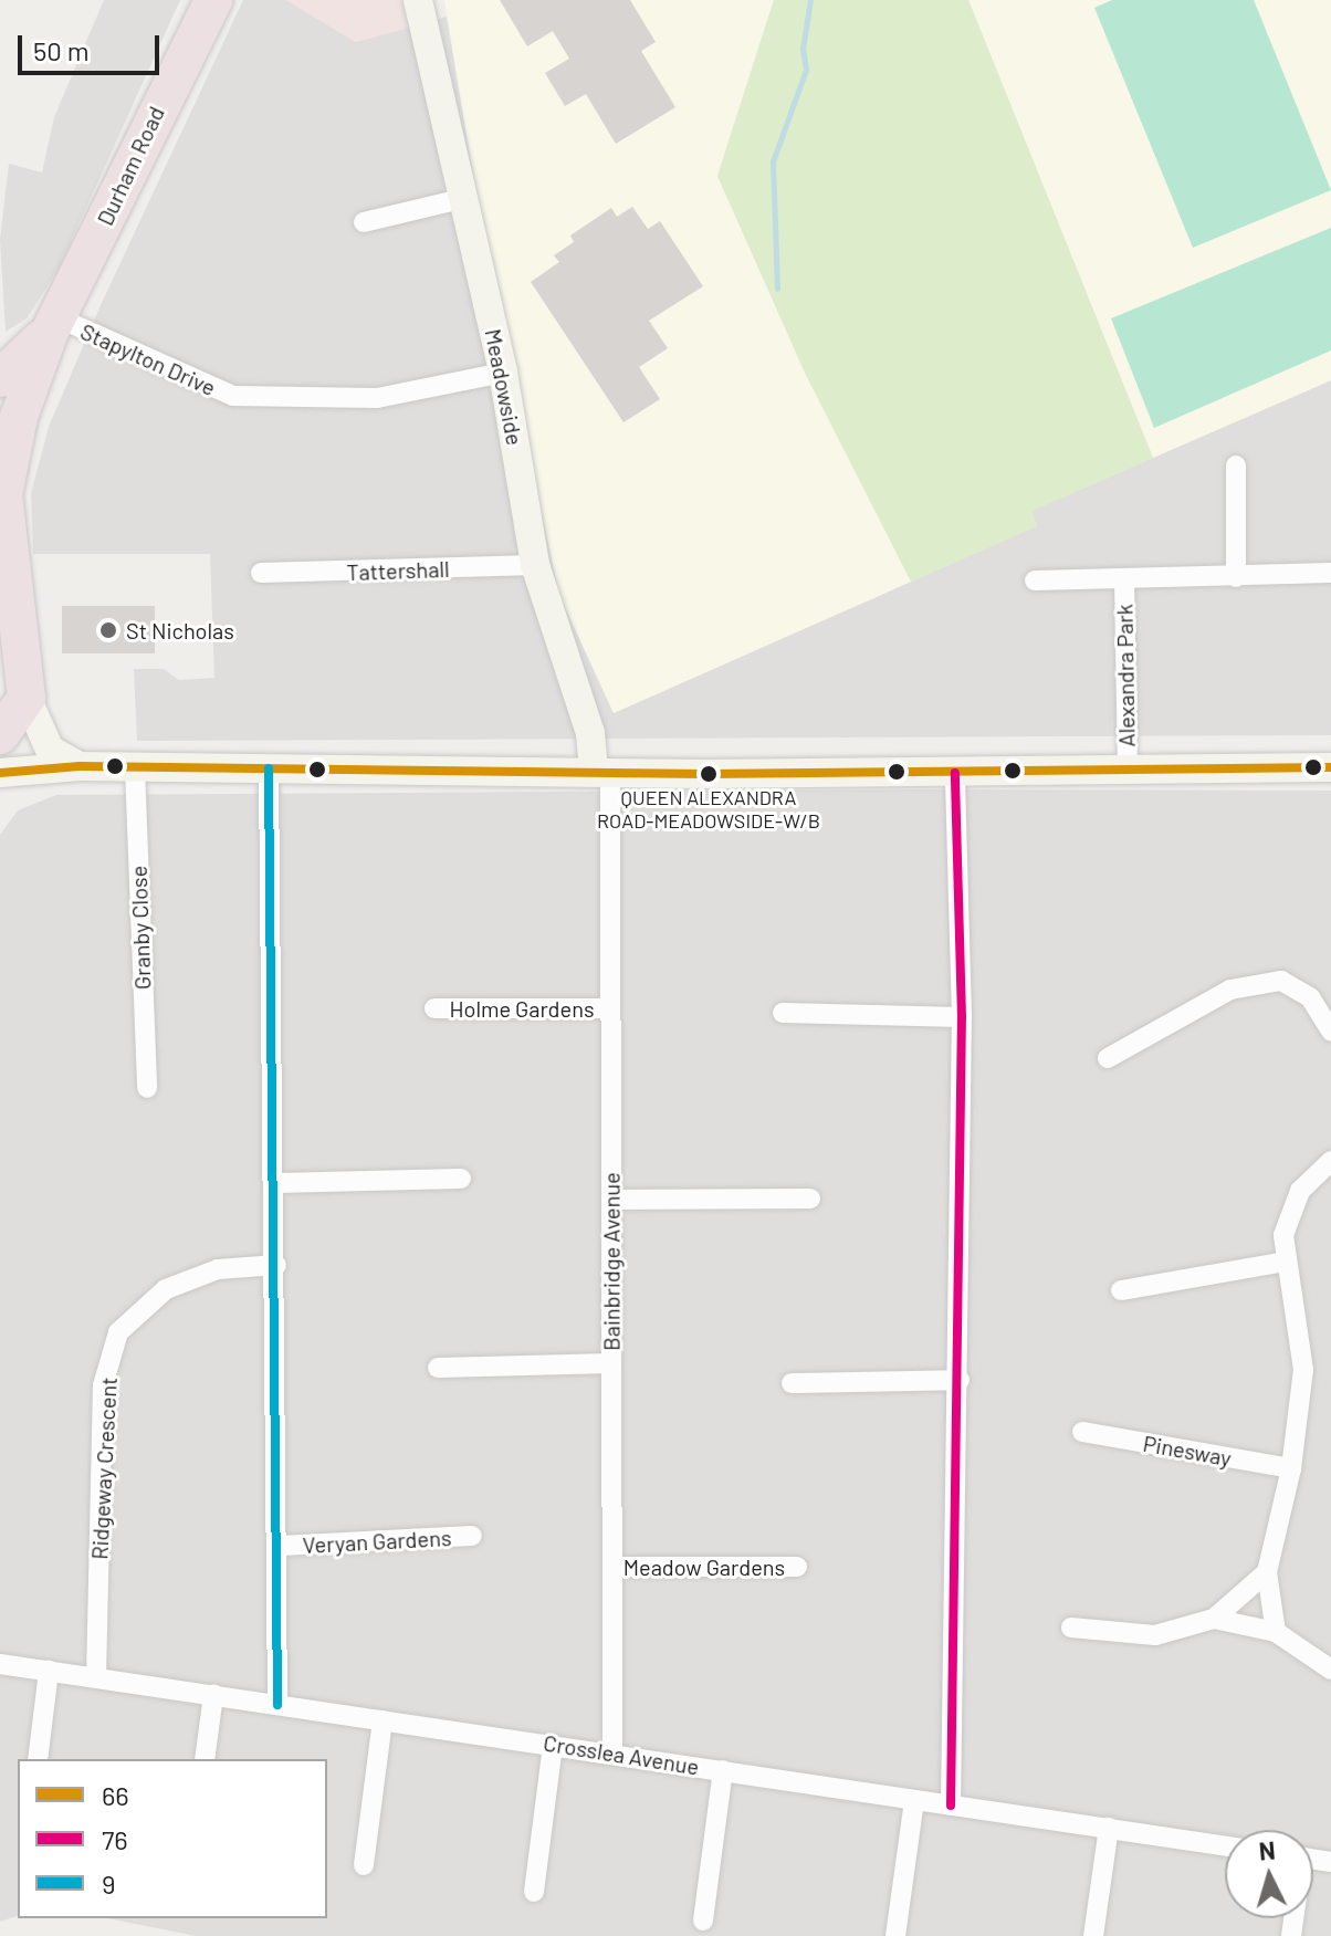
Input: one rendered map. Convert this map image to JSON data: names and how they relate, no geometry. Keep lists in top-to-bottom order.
{
  "streets": {
    "highway": ["Durham Road"],
    "street": [
      "Stapylton Drive",
      "Meadowside",
      "Tattershall",
      "Alexandra Park",
      "Granby Close",
      "Holme Gardens",
      "Bainbridge Avenue",
      "Pinesway",
      "Ridgeway Crescent",
      "Veryan Gardens",
      "Meadow Gardens",
      "Crosslea Avenue"
    ]
  },
  "crossings": [
    ["Durham Road", "Stapylton Drive"],
    ["Stapylton Drive", "Meadowside"],
    ["Meadowside", "Tattershall"],
    ["Meadowside", "Bainbridge Avenue"],
    ["Holme Gardens", "Bainbridge Avenue"],
    ["Bainbridge Avenue", "Meadow Gardens"],
    ["Bainbridge Avenue", "Crosslea Avenue"],
    ["Ridgeway Crescent", "Crosslea Avenue"]
  ],
  "places": ["St Nicholas", "QUEEN ALEXANDRA ROAD-MEADOWSIDE-W/B"],
  "lines": ["transit line 66", "transit line 9", "transit line 76"],
  "legend": ["66", "76", "9"],
  "scale_bar": "50 m",
  "north": "top"
}
